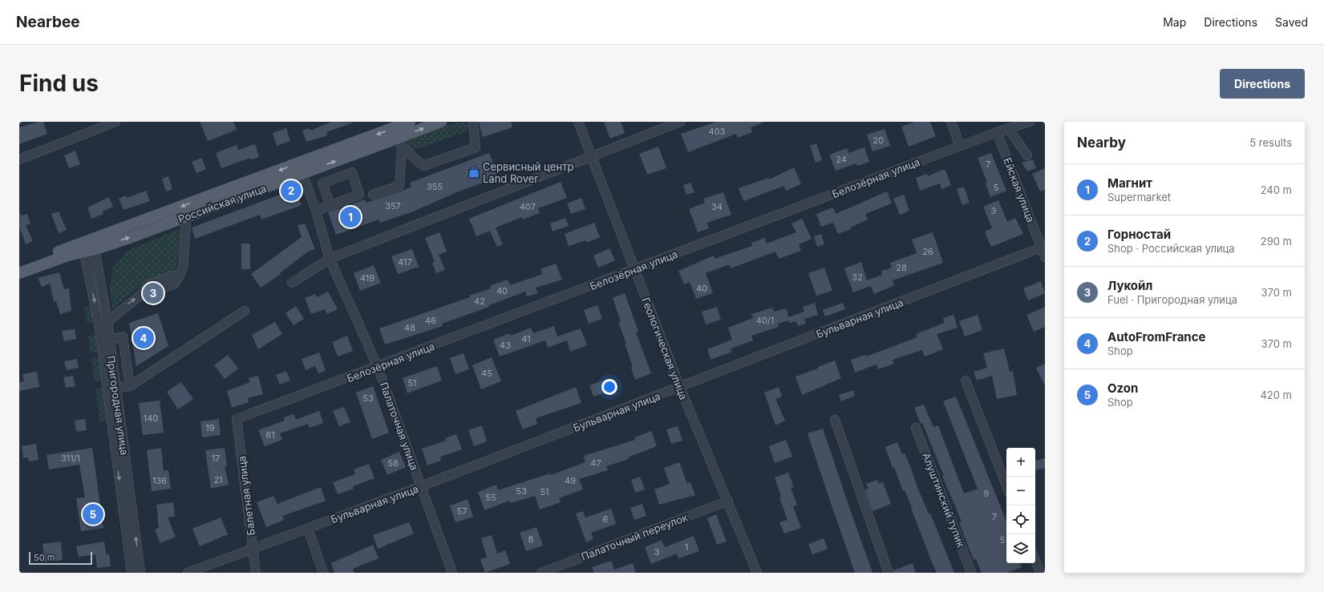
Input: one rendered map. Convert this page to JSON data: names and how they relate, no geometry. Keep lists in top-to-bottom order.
{
  "streets": {
    "main road": ["Российская улица"],
    "street": [
      "Белозёрная улица",
      "Ейская улица",
      "Бульварная улица",
      "Геологическая улица",
      "Пригородная улица",
      "Палаточная улица",
      "Балетная улица",
      "Алуштинский тупик",
      "Палаточный переулок"
    ]
  },
  "crossings": [
    ["Белозёрная улица", "Ейская улица"],
    ["Белозёрная улица", "Геологическая улица"],
    ["Белозёрная улица", "Палаточная улица"],
    ["Белозёрная улица", "Балетная улица"],
    ["Ейская улица", "Бульварная улица"],
    ["Российская улица", "Пригородная улица"],
    ["Российская улица", "Палаточная улица"],
    ["Бульварная улица", "Геологическая улица"],
    ["Бульварная улица", "Палаточная улица"],
    ["Бульварная улица", "Балетная улица"],
    ["Геологическая улица", "Палаточный переулок"]
  ],
  "places": {
    "shop": ["Сервисный центр Land Rover"]
  },
  "house_numbers": [
    "403",
    "20",
    "24",
    "7",
    "355",
    "5",
    "357",
    "407",
    "34",
    "3",
    "26",
    "417",
    "28",
    "32",
    "419",
    "40",
    "40",
    "42",
    "46",
    "40/1",
    "48",
    "41",
    "43",
    "45",
    "51",
    "53",
    "140",
    "19",
    "61",
    "311/1",
    "17",
    "58",
    "47",
    "21",
    "136",
    "49",
    "53",
    "51",
    "9",
    "55",
    "57",
    "7",
    "6",
    "8",
    "5",
    "1",
    "3"
  ],
  "scale_bar": "50 m",
  "page": {
    "header": "Nearbee",
    "nav": ["Map", "Directions", "Saved"],
    "buttons": "Directions",
    "title": "Find us",
    "heading": ["Nearby", "5 results"],
    "list": [
      {
        "mark": "1",
        "name": "Магнит",
        "note": "Supermarket",
        "value": "240 m"
      },
      {
        "mark": "2",
        "name": "Горностай",
        "note": "Shop · Российская улица",
        "value": "290 m"
      },
      {
        "mark": "3",
        "name": "Лукойл",
        "note": "Fuel · Пригородная улица",
        "value": "370 m"
      },
      {
        "mark": "4",
        "name": "AutoFromFrance",
        "note": "Shop",
        "value": "370 m"
      },
      {
        "mark": "5",
        "name": "Ozon",
        "note": "Shop",
        "value": "420 m"
      }
    ],
    "pins": [
      "2",
      "1",
      "3",
      "4",
      "5"
    ],
    "map_buttons": ["+", "−"],
    "scale": "50 m"
  }
}
